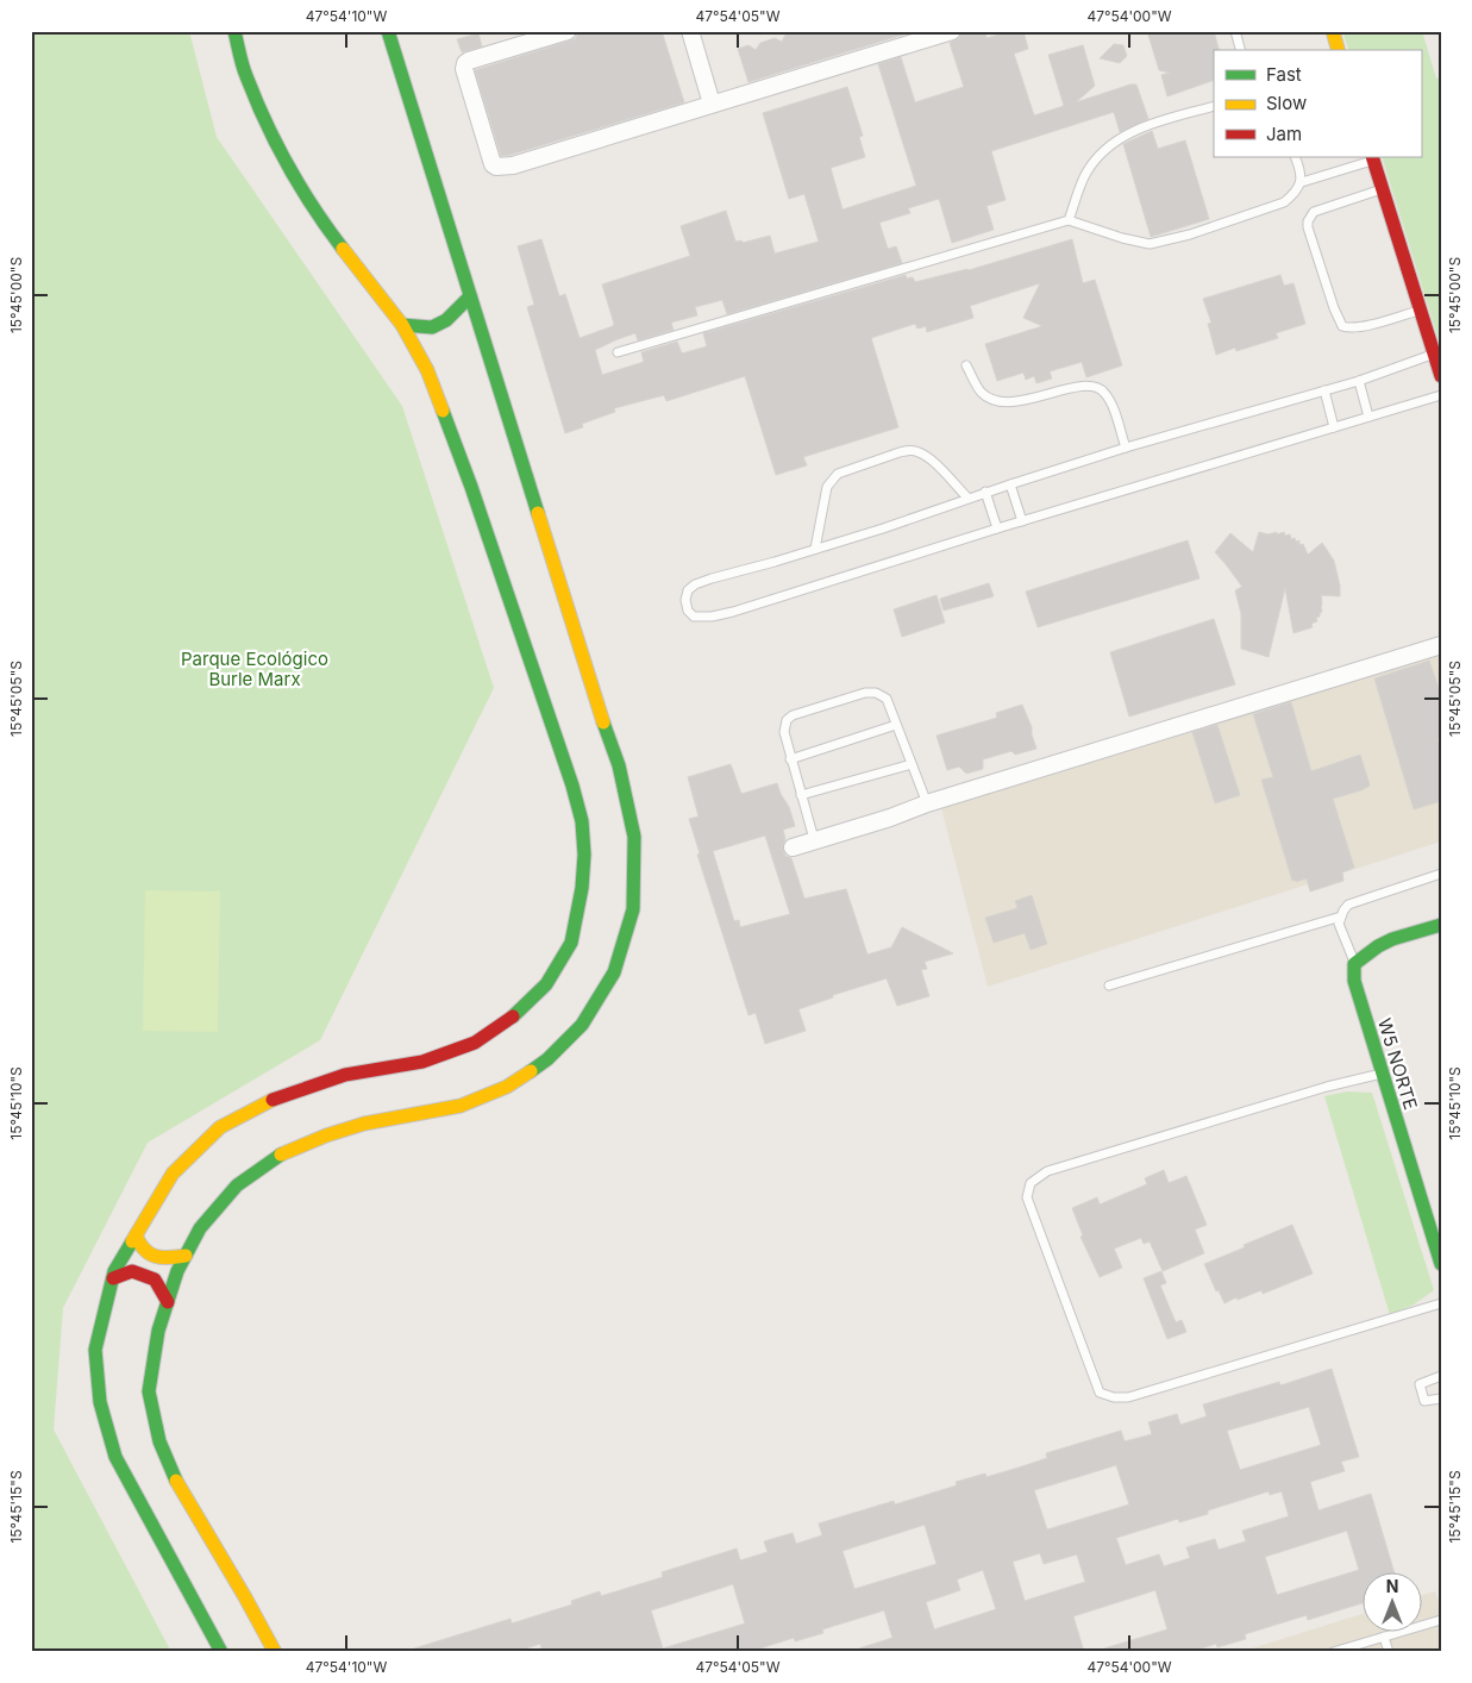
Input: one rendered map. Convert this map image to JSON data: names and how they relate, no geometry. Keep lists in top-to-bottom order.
{
  "streets": {
    "street": ["W5 NORTE"]
  },
  "parks": ["Parque Ecológico Burle Marx"],
  "legend": ["Fast", "Slow", "Jam"],
  "north": "top",
  "coordinates": [
    "47°54'10\"W",
    "47°54'05\"W",
    "47°54'00\"W",
    "15°45'00\"S",
    "15°45'05\"S",
    "15°45'10\"S",
    "15°45'15\"S"
  ]
}
